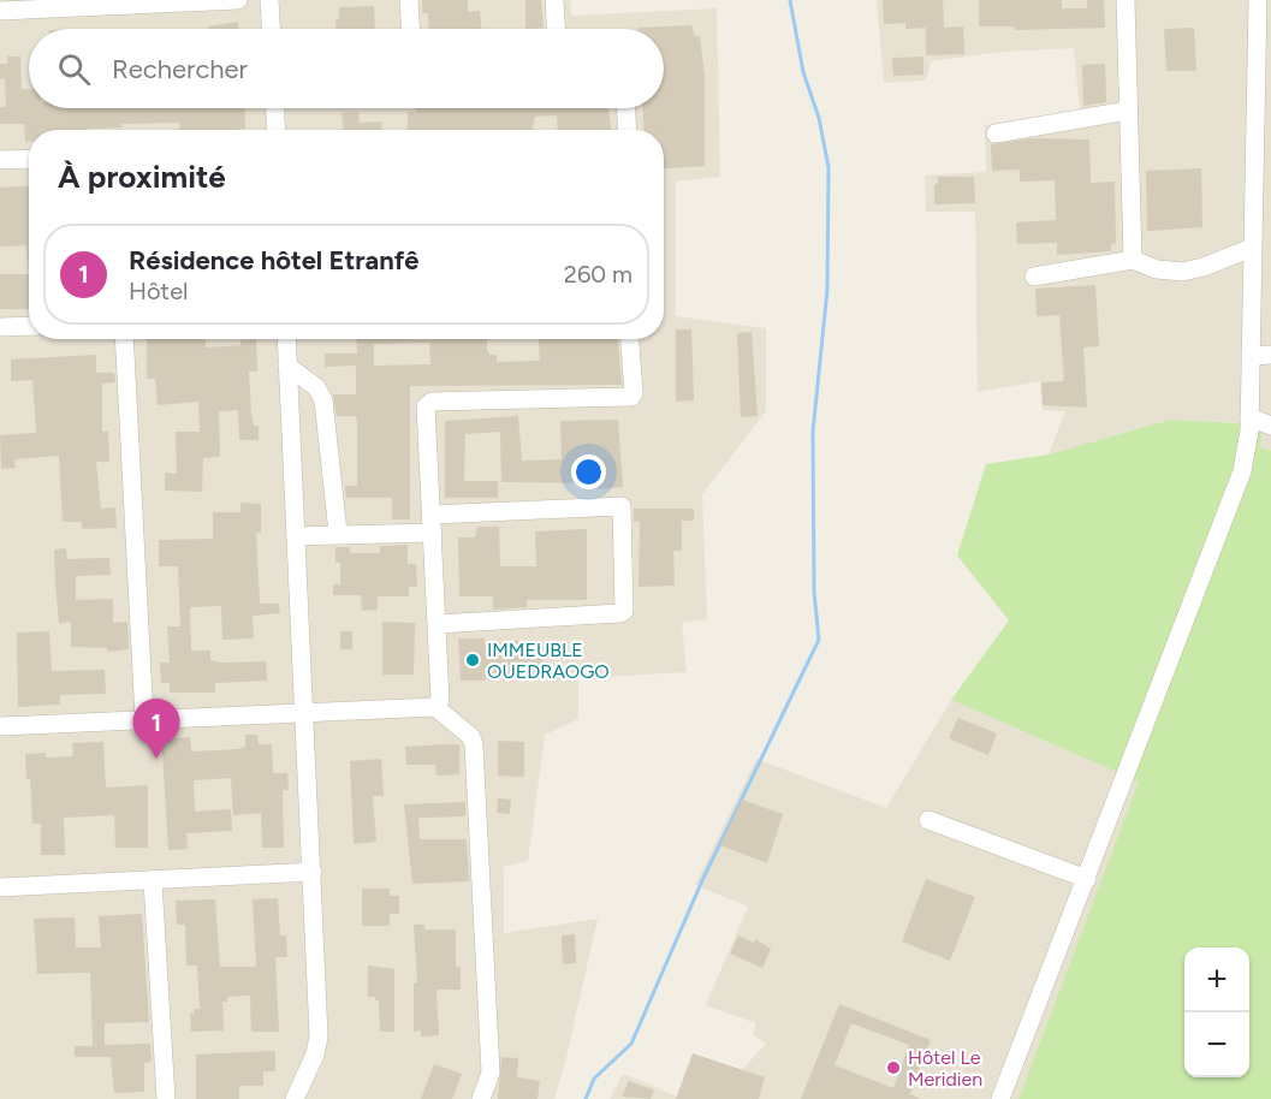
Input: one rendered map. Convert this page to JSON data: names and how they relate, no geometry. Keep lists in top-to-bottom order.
{
  "places": ["IMMEUBLE OUEDRAOGO", "Hôtel Le Meridien"],
  "page": {
    "search": "Rechercher",
    "heading": "À proximité",
    "list": [
      {
        "mark": "1",
        "name": "Résidence hôtel Etranfê",
        "note": "Hôtel",
        "value": "260 m"
      }
    ],
    "pins": "1",
    "map_buttons": ["+", "−"]
  }
}
